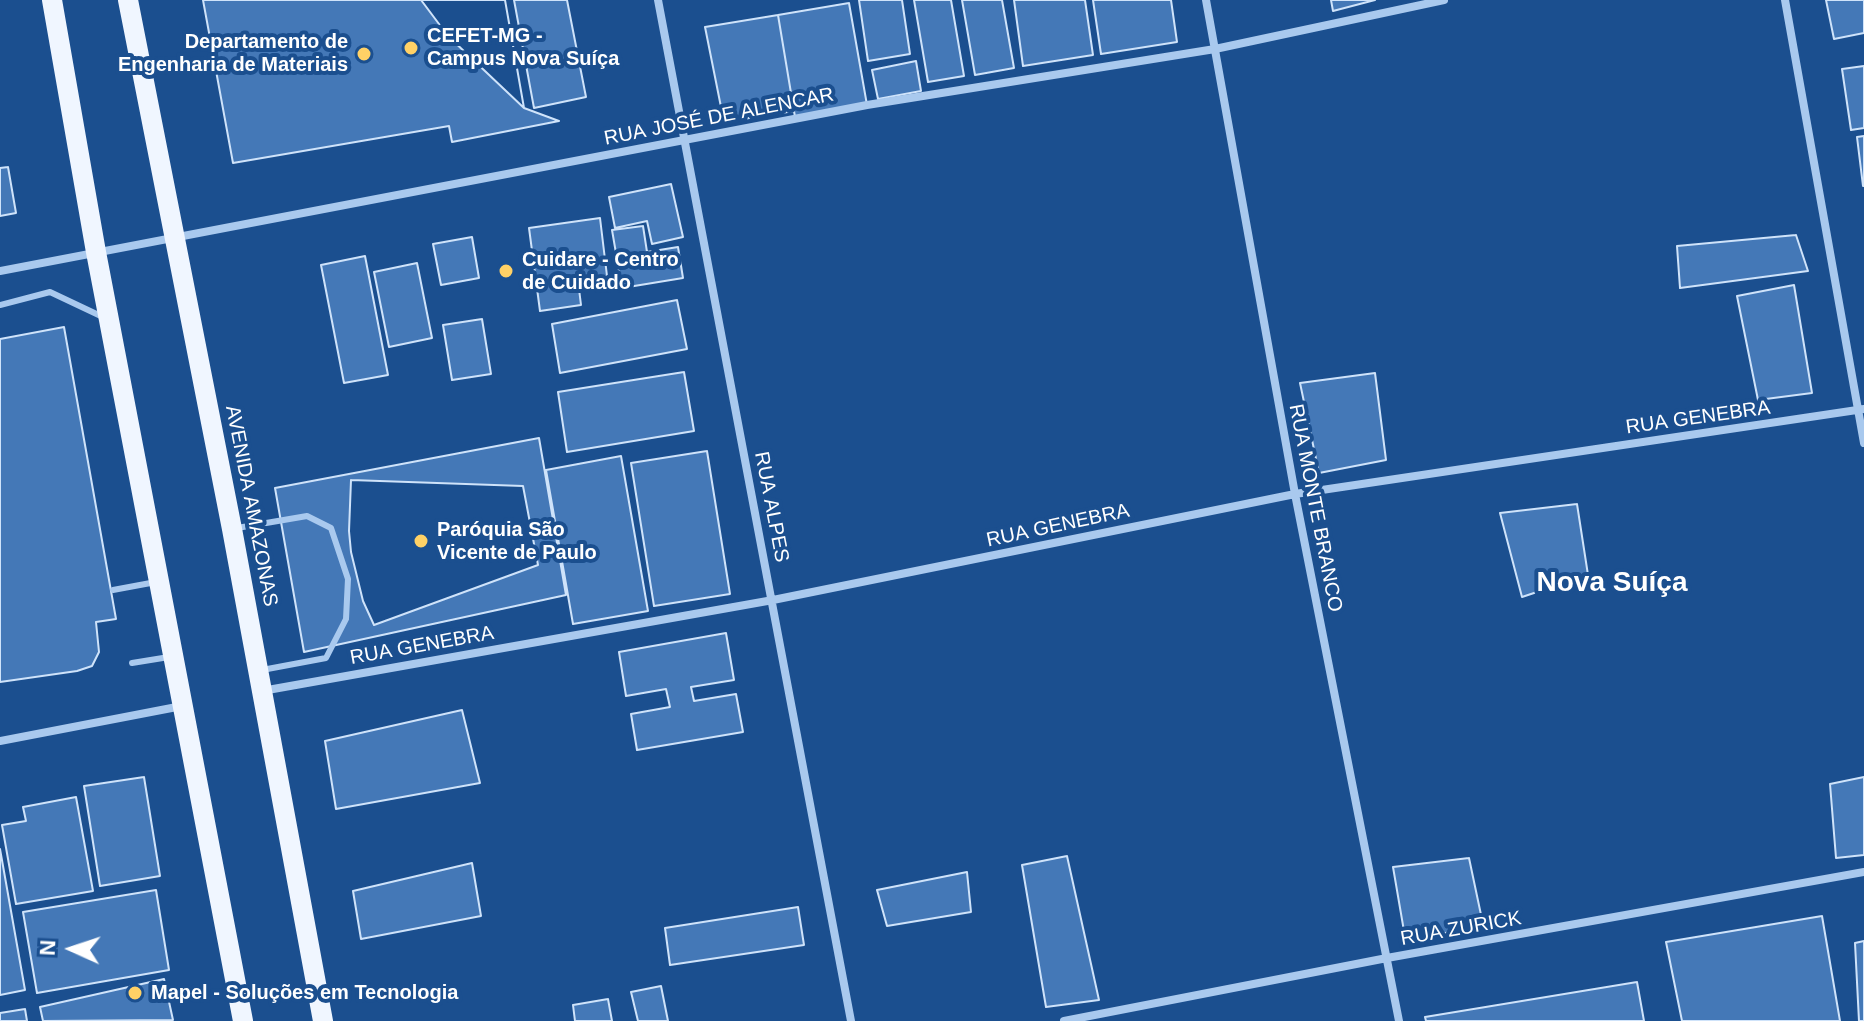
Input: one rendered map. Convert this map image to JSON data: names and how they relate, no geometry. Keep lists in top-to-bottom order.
{
  "streets": {
    "main road": ["AVENIDA AMAZONAS"],
    "street": [
      "RUA JOSÉ DE ALENCAR",
      "RUA GENEBRA",
      "RUA ALPES",
      "RUA MONTE BRANCO",
      "RUA ZURICK"
    ]
  },
  "crossings": [
    ["RUA JOSÉ DE ALENCAR", "AVENIDA AMAZONAS"],
    ["RUA JOSÉ DE ALENCAR", "RUA ALPES"],
    ["RUA JOSÉ DE ALENCAR", "RUA MONTE BRANCO"],
    ["RUA GENEBRA", "AVENIDA AMAZONAS"],
    ["RUA GENEBRA", "RUA ALPES"],
    ["RUA GENEBRA", "RUA MONTE BRANCO"],
    ["RUA MONTE BRANCO", "RUA ZURICK"]
  ],
  "districts": ["Nova Suíça"],
  "places": [
    "CEFET-MG - Campus Nova Suíça",
    "Departamento de Engenharia de Materiais",
    "Cuidare - Centro de Cuidado",
    "Paróquia São Vicente de Paulo",
    "Mapel - Soluções em Tecnologia"
  ],
  "north": "left"
}
